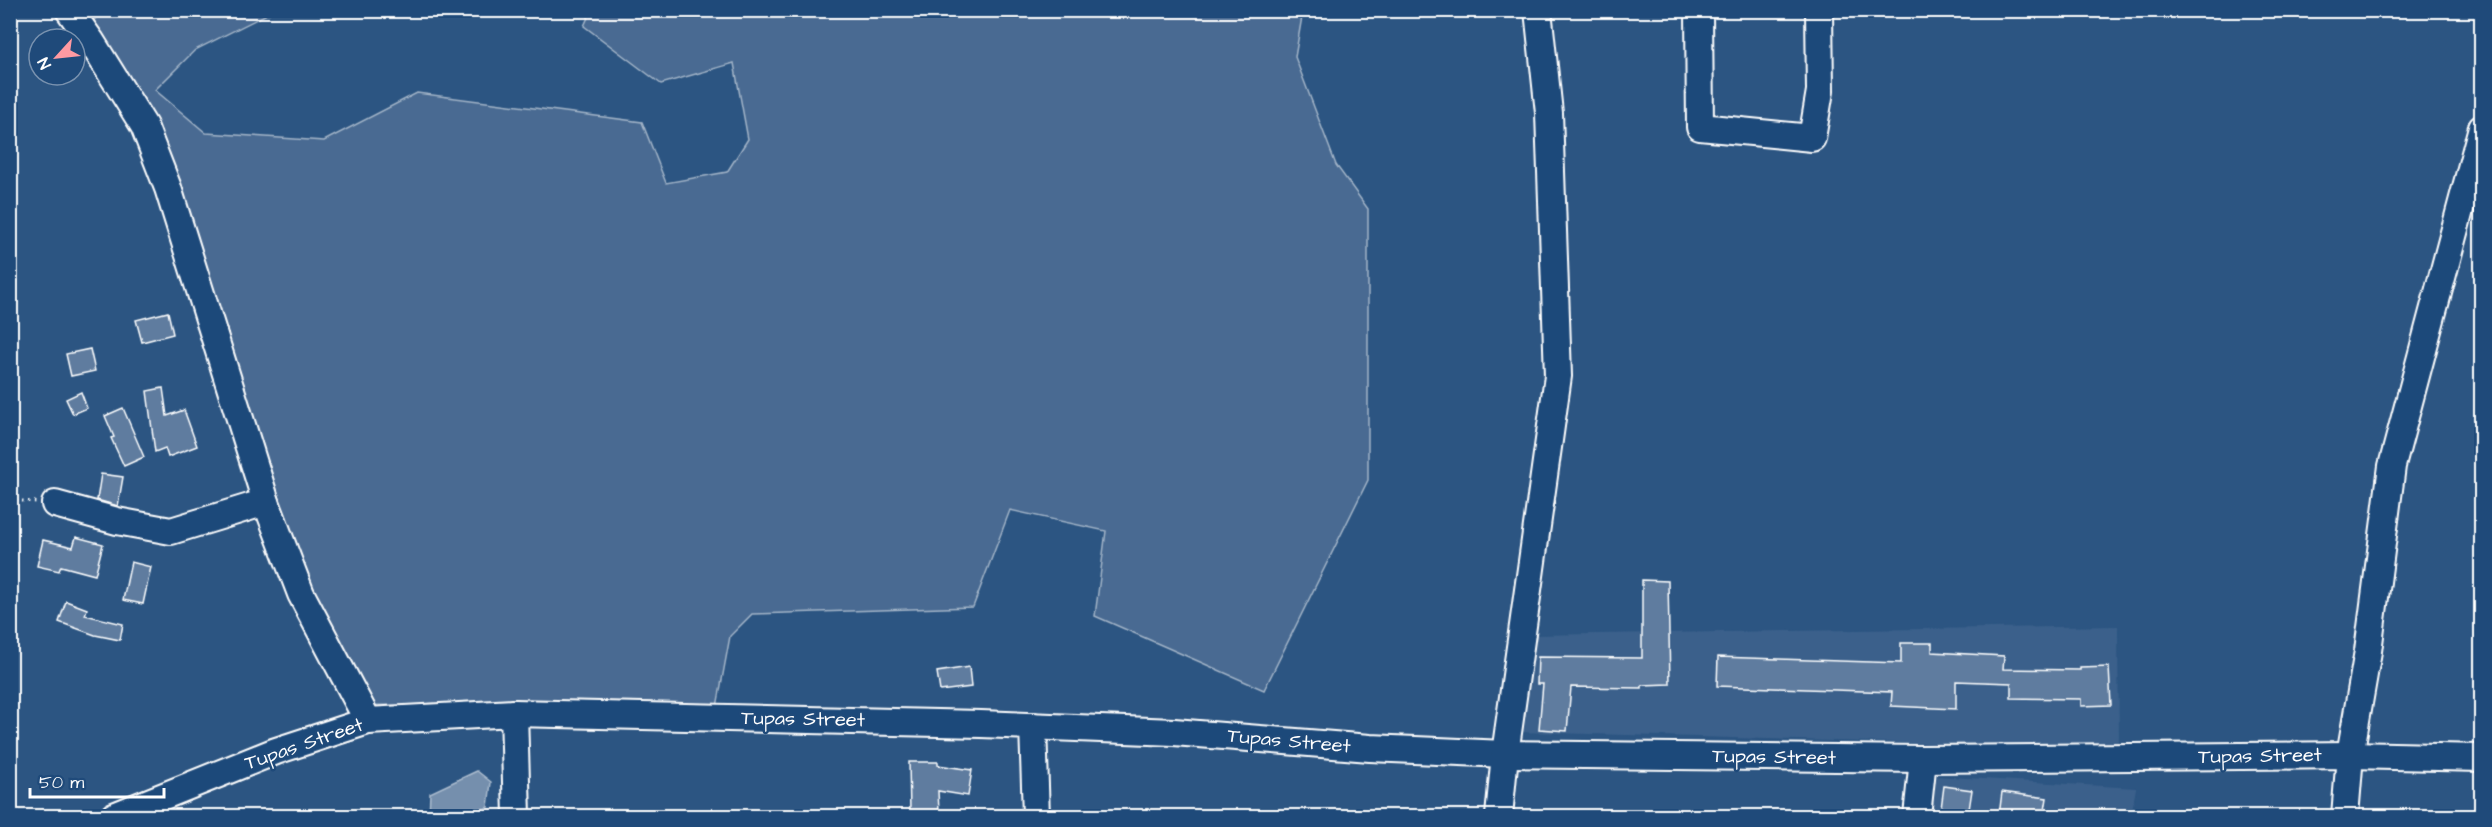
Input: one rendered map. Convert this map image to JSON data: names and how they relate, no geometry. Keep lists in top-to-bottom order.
{
  "streets": {
    "street": ["Tupas Street"]
  },
  "scale_bar": "50 m",
  "north": "bottom left"
}
